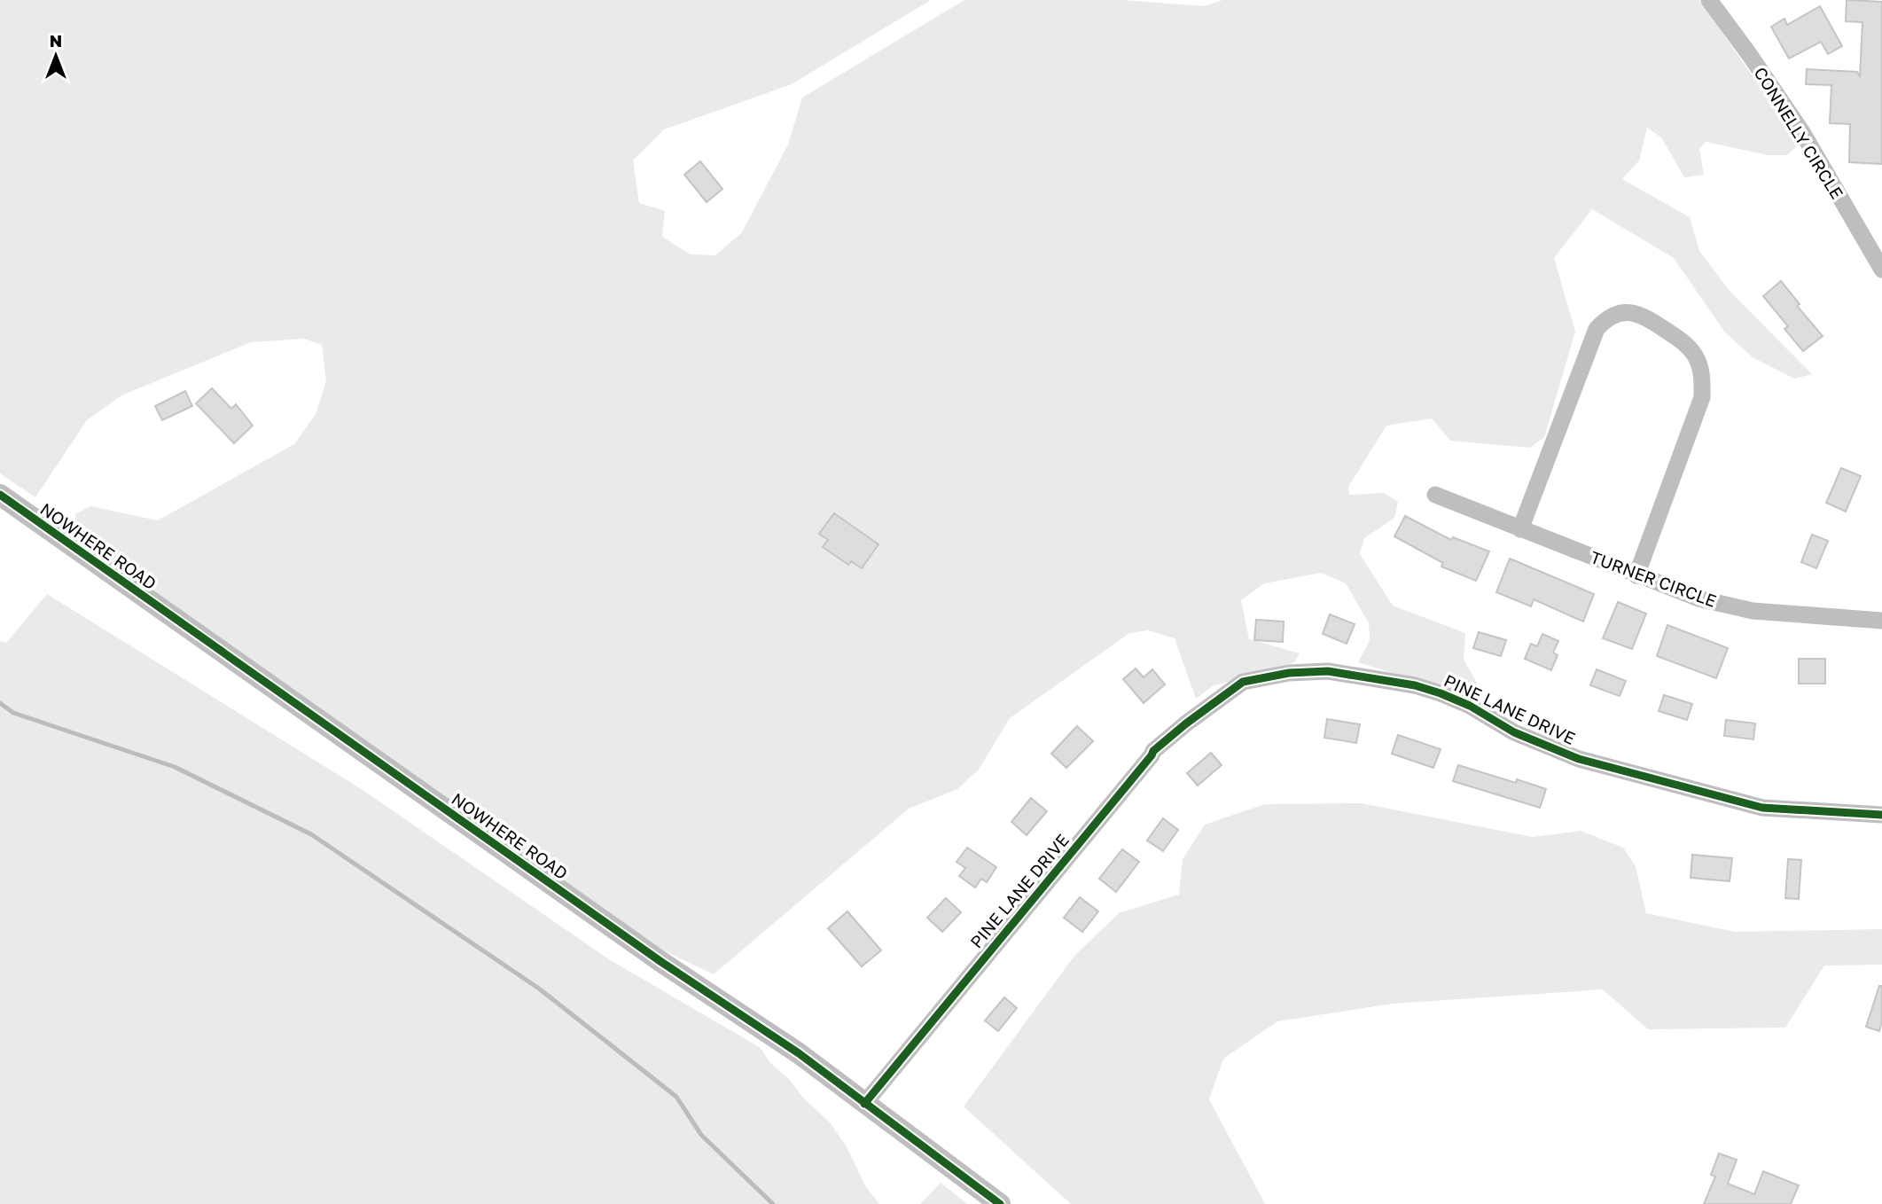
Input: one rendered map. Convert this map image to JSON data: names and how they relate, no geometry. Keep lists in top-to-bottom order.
{
  "streets": {
    "street": [
      "CONNELLY CIRCLE",
      "NOWHERE ROAD",
      "TURNER CIRCLE",
      "PINE LANE DRIVE"
    ]
  },
  "crossings": [
    ["NOWHERE ROAD", "PINE LANE DRIVE"]
  ],
  "north": "top"
}
